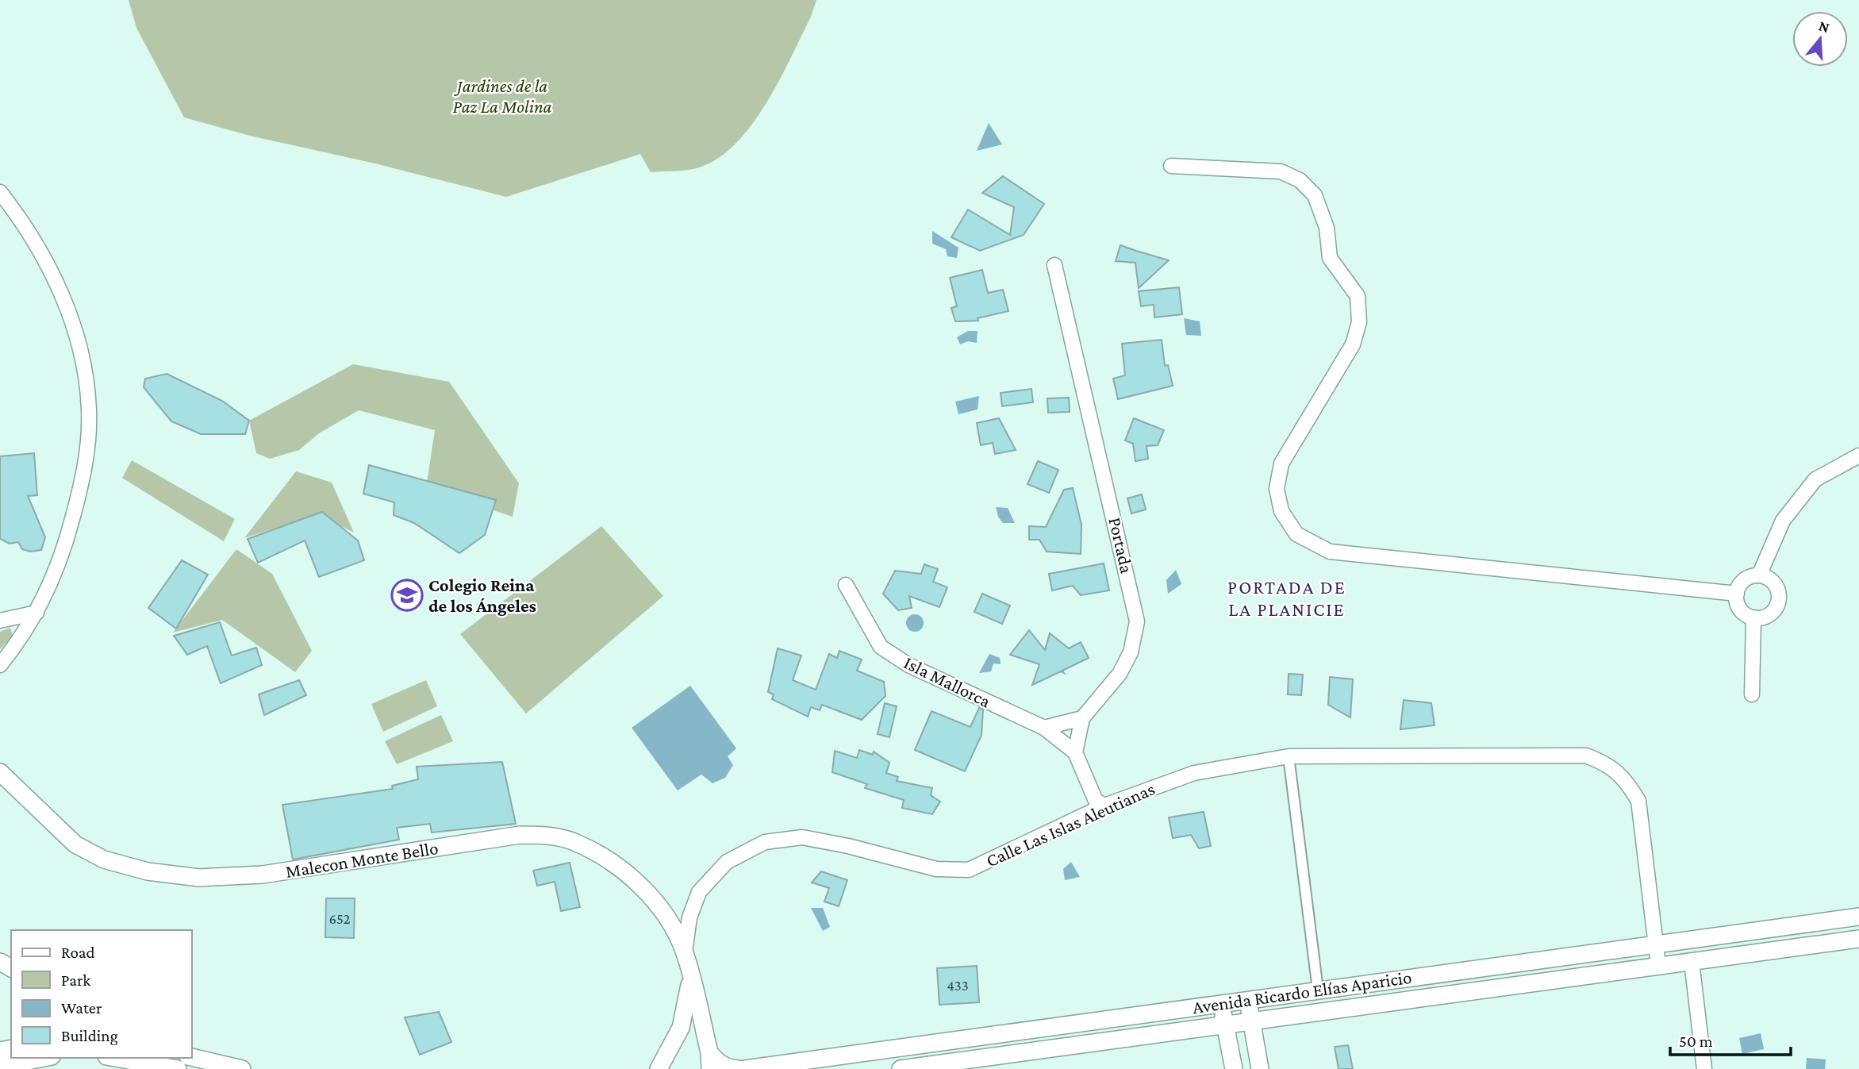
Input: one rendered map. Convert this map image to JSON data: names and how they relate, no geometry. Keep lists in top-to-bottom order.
{
  "streets": {
    "street": [
      "Portada",
      "Isla Mallorca",
      "Calle Las Islas Aleutianas",
      "Malecon Monte Bello",
      "Avenida Ricardo Elías Aparicio"
    ]
  },
  "crossings": [
    ["Portada", "Isla Mallorca"],
    ["Calle Las Islas Aleutianas", "Malecon Monte Bello"],
    ["Calle Las Islas Aleutianas", "Avenida Ricardo Elías Aparicio"]
  ],
  "districts": ["PORTADA DE LA PLANICIE"],
  "parks": ["Jardines de la Paz La Molina"],
  "places": {
    "school or university": ["Colegio Reina de los Ángeles"]
  },
  "house_numbers": ["652", "433"],
  "legend": [
    "Road",
    "Park",
    "Water",
    "Building"
  ],
  "scale_bar": "50 m",
  "north": "top"
}
